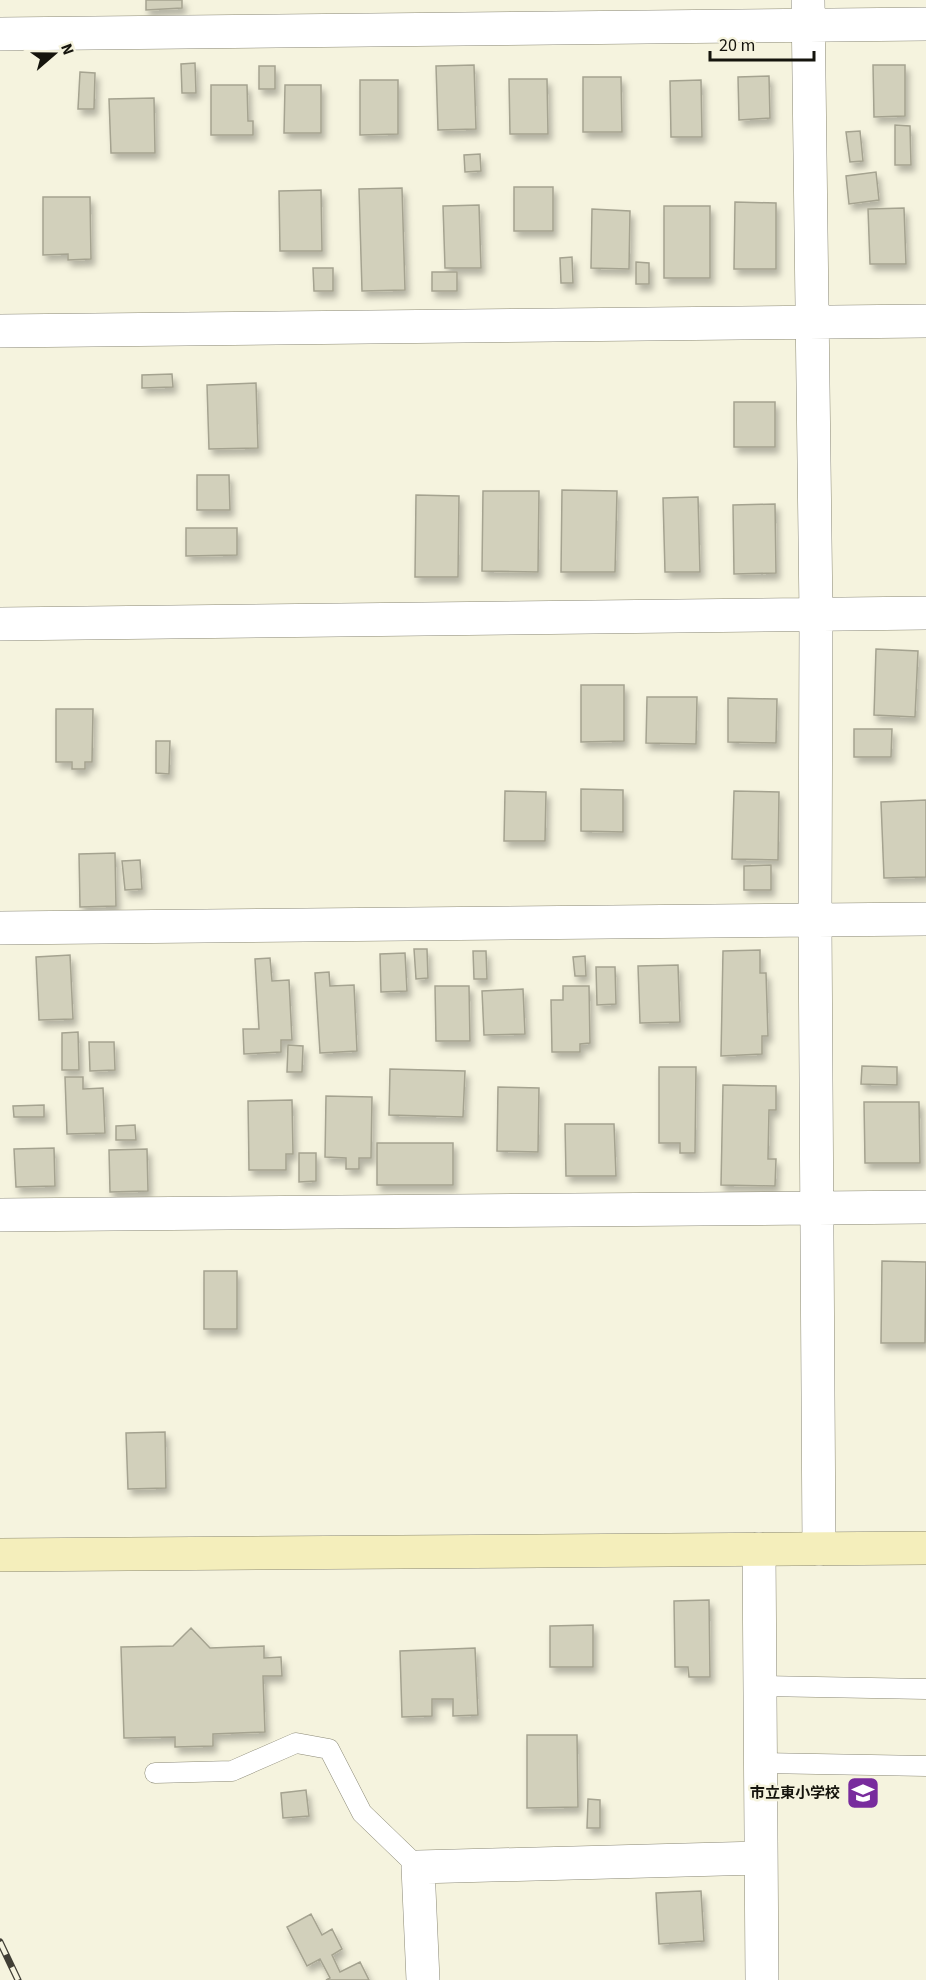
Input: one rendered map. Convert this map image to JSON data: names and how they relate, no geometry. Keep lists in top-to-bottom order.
{
  "places": {
    "school or university": ["市立東小学校"]
  },
  "scale_bar": "20 m",
  "north": "right"
}
